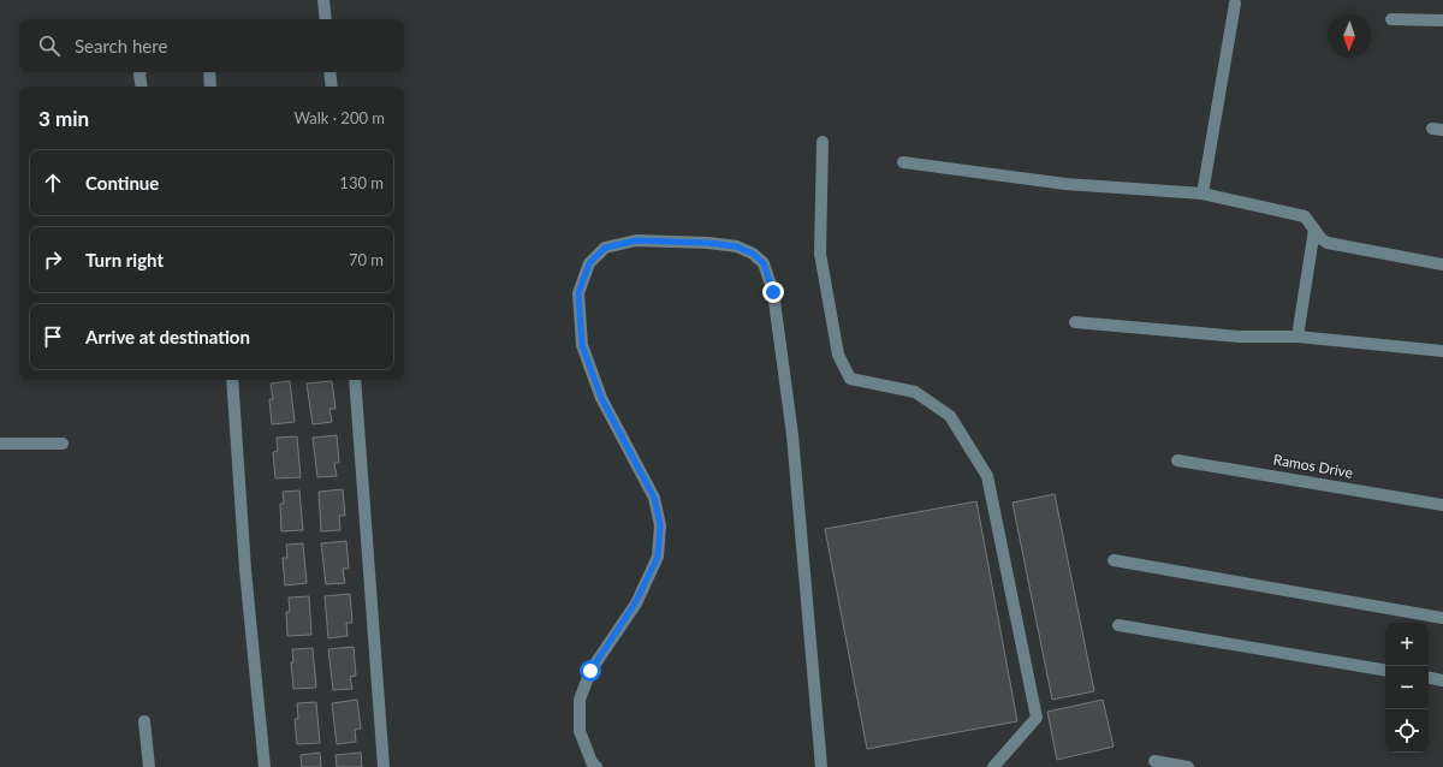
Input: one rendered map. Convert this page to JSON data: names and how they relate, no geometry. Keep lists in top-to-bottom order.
{
  "streets": {
    "street": ["Ramos Drive"]
  },
  "north": "bottom",
  "page": {
    "search": "Search here",
    "heading": ["3 min", "Walk · 200 m"],
    "list": [
      ["Continue", "130 m"],
      ["Turn right", "70 m"],
      "Arrive at destination"
    ],
    "map_buttons": ["+", "−"]
  }
}
